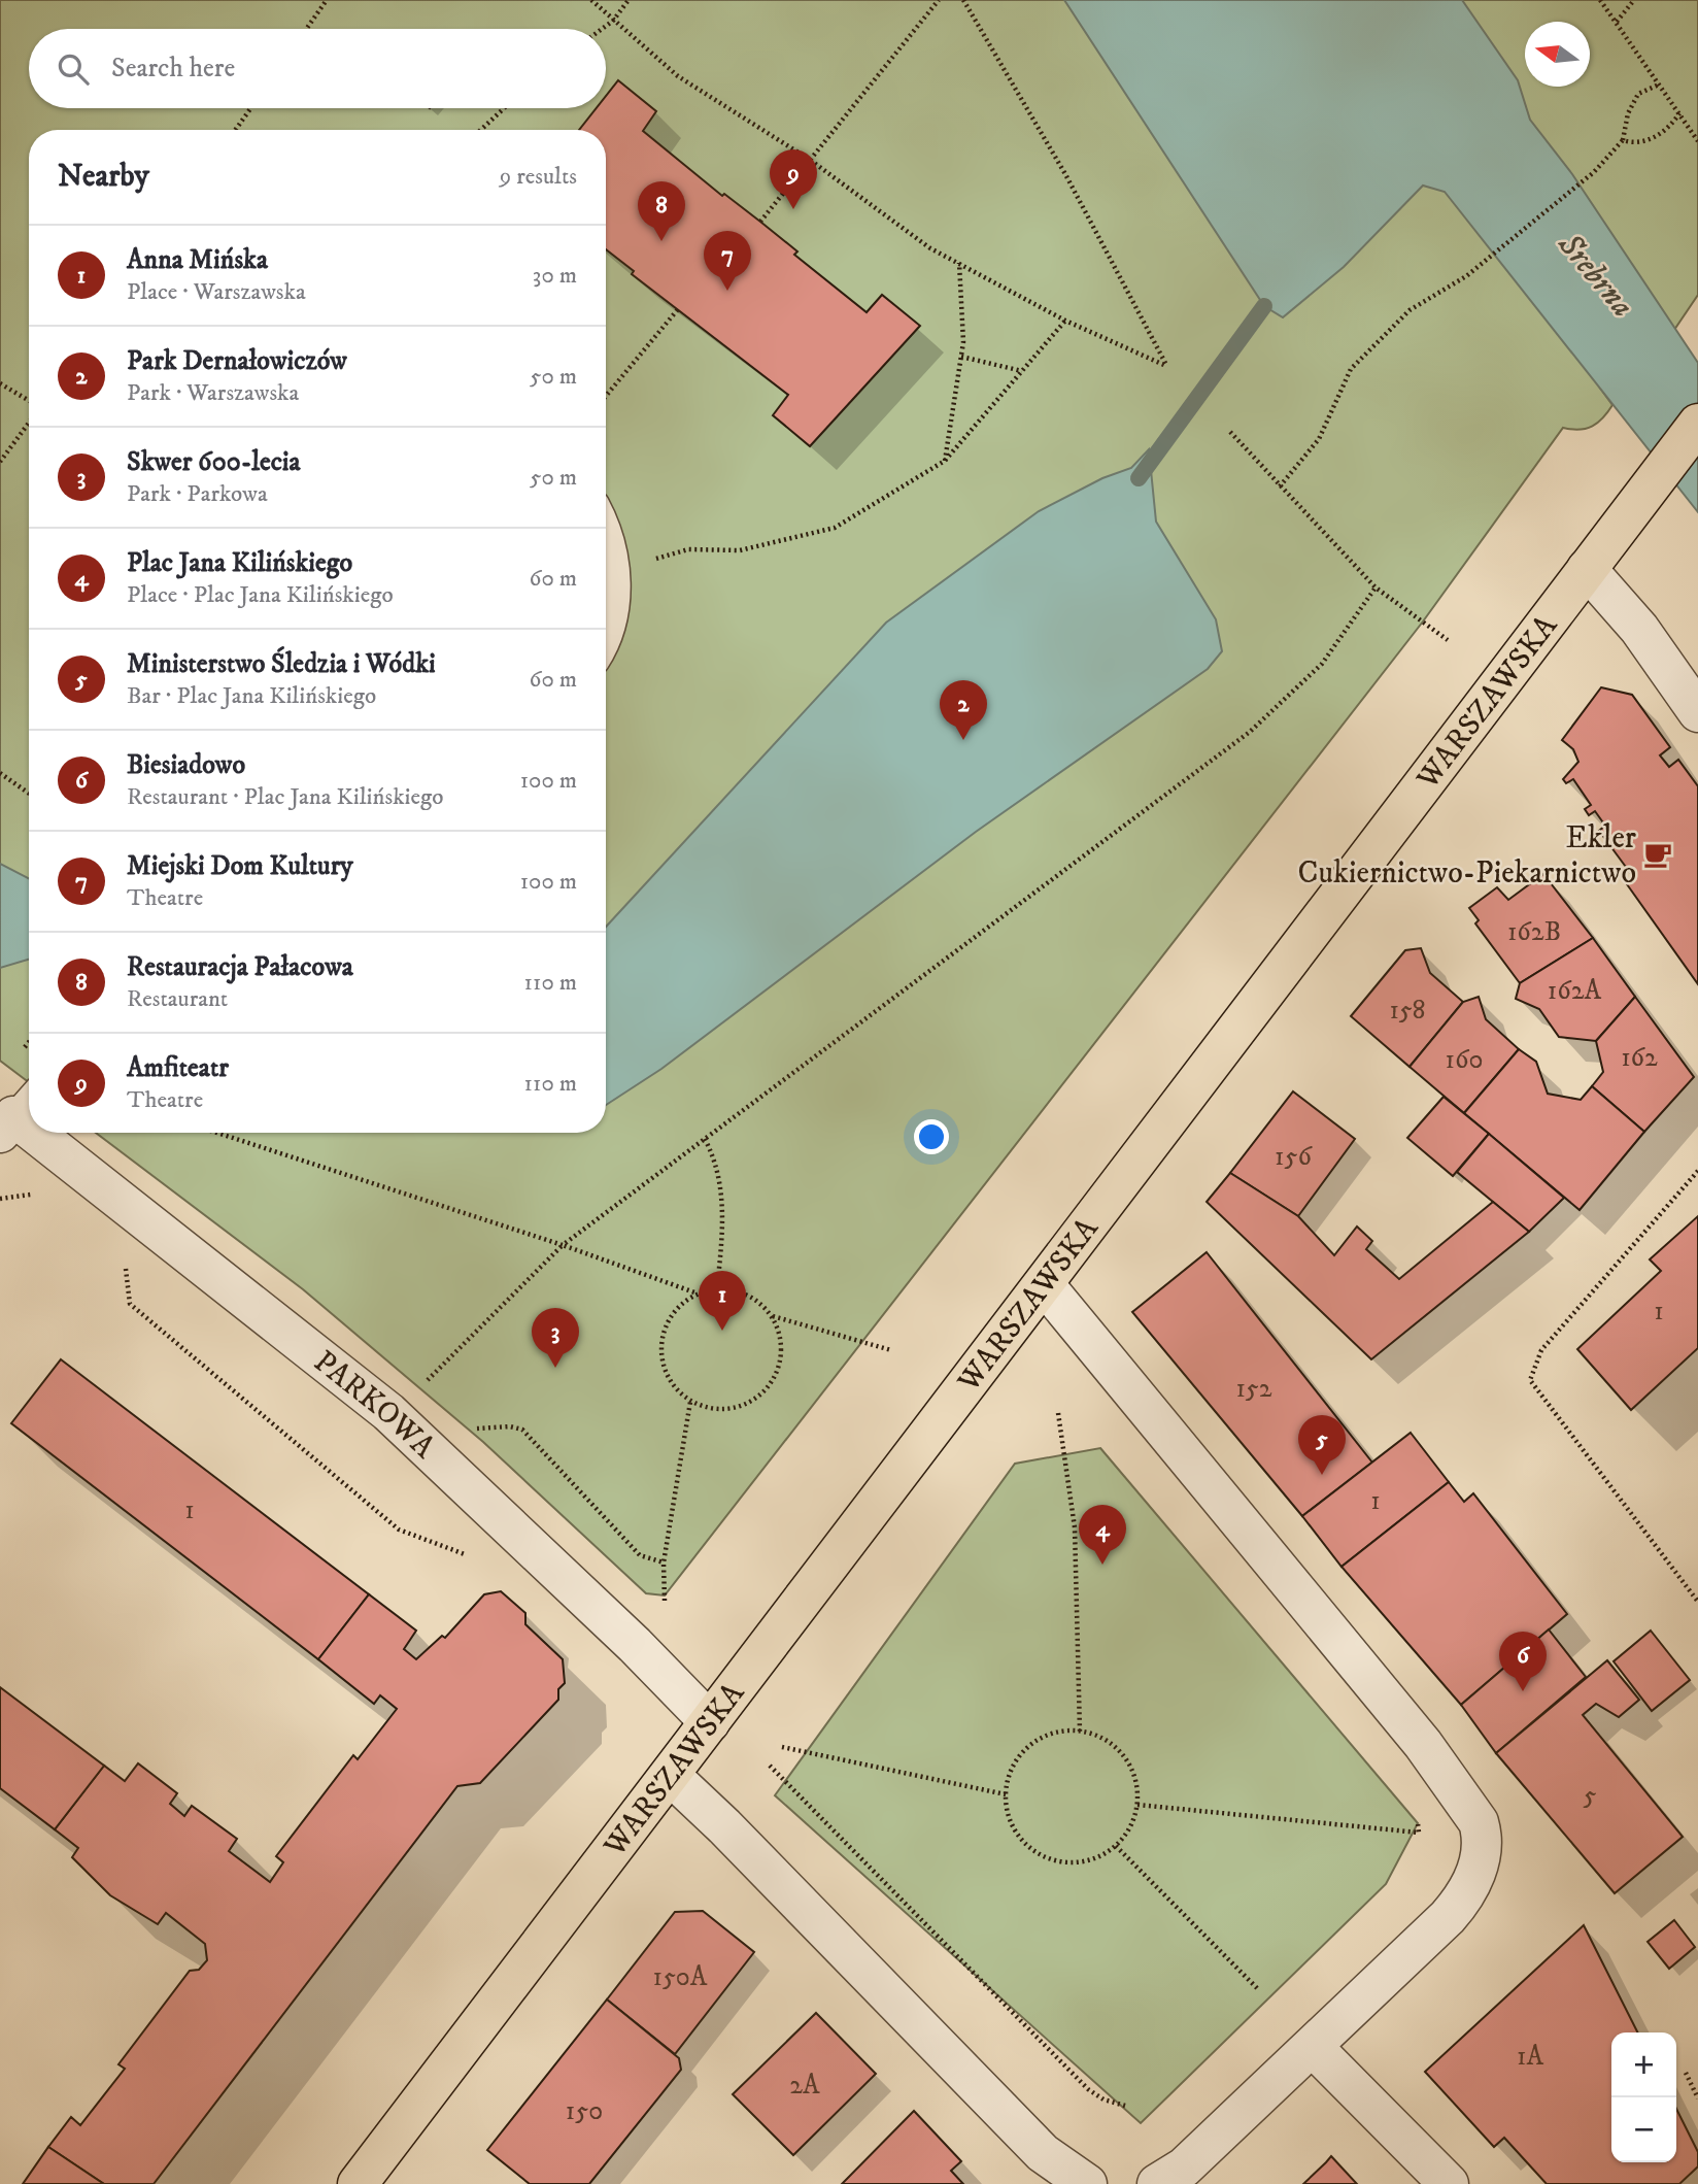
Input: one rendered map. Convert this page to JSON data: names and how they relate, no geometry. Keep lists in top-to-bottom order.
{
  "streets": {
    "main road": ["WARSZAWSKA"],
    "street": ["PARKOWA"]
  },
  "crossings": [
    ["WARSZAWSKA", "PARKOWA"]
  ],
  "water": ["Srebrna"],
  "places": {
    "cafe": ["Ekler Cukiernictwo-Piekarnictwo"]
  },
  "house_numbers": [
    "162B",
    "162A",
    "158",
    "162",
    "160",
    "156",
    "1",
    "152",
    "1",
    "1",
    "5",
    "150A",
    "1A",
    "2A",
    "150"
  ],
  "north": "left",
  "page": {
    "search": "Search here",
    "heading": ["Nearby", "9 results"],
    "pins": [
      "9",
      "8",
      "7",
      "2",
      "1",
      "3",
      "5",
      "4",
      "6"
    ],
    "list": [
      {
        "mark": "1",
        "name": "Anna Mińska",
        "note": "Place · Warszawska",
        "value": "30 m"
      },
      {
        "mark": "2",
        "name": "Park Dernałowiczów",
        "note": "Park · Warszawska",
        "value": "50 m"
      },
      {
        "mark": "3",
        "name": "Skwer 600-lecia",
        "note": "Park · Parkowa",
        "value": "50 m"
      },
      {
        "mark": "4",
        "name": "Plac Jana Kilińskiego",
        "note": "Place · Plac Jana Kilińskiego",
        "value": "60 m"
      },
      {
        "mark": "5",
        "name": "Ministerstwo Śledzia i Wódki",
        "note": "Bar · Plac Jana Kilińskiego",
        "value": "60 m"
      },
      {
        "mark": "6",
        "name": "Biesiadowo",
        "note": "Restaurant · Plac Jana Kilińskiego",
        "value": "100 m"
      },
      {
        "mark": "7",
        "name": "Miejski Dom Kultury",
        "note": "Theatre",
        "value": "100 m"
      },
      {
        "mark": "8",
        "name": "Restauracja Pałacowa",
        "note": "Restaurant",
        "value": "110 m"
      },
      {
        "mark": "9",
        "name": "Amfiteatr",
        "note": "Theatre",
        "value": "110 m"
      }
    ],
    "map_buttons": ["+", "−"]
  }
}
